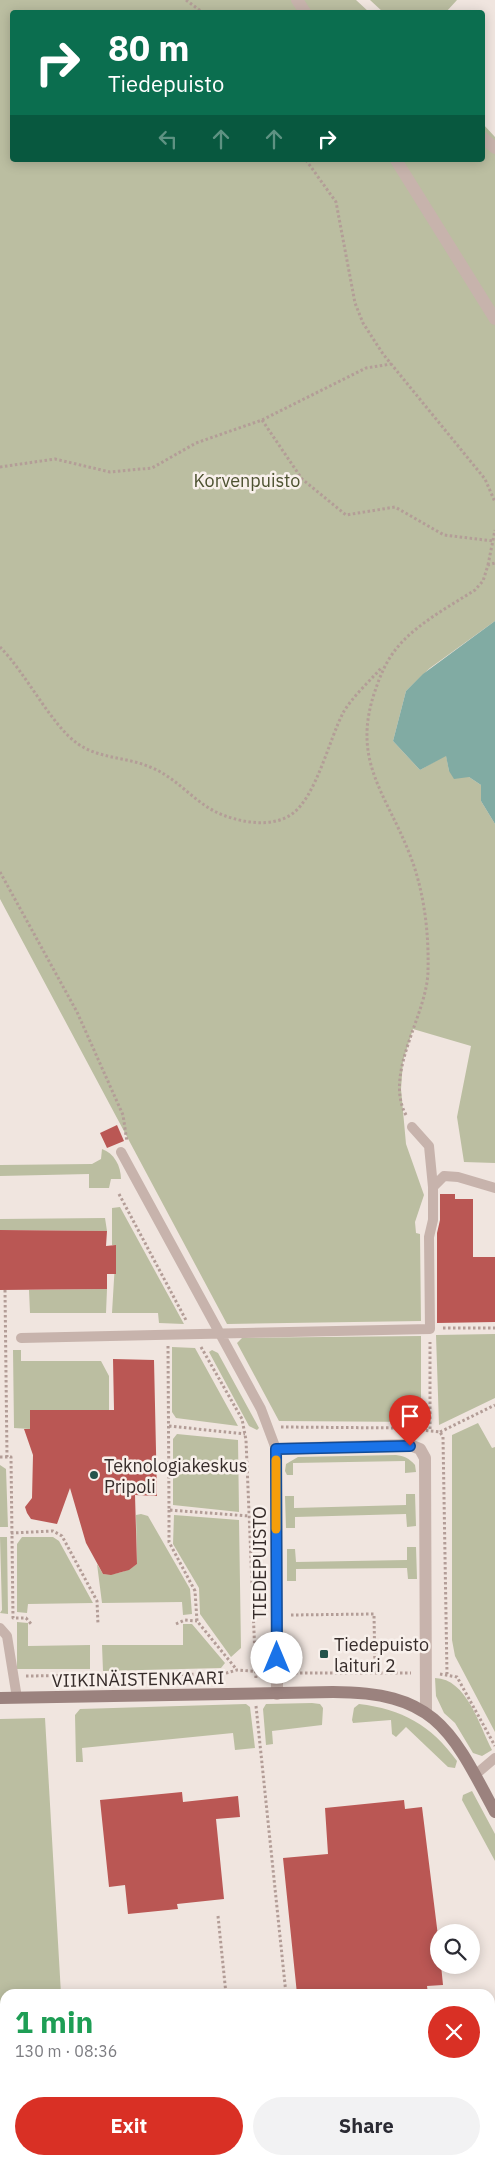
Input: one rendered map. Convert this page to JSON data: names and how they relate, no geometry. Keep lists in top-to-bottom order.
{
  "streets": {
    "street": ["TIEDEPUISTO", "VIIKINÄISTENKAARI"]
  },
  "crossings": [
    ["TIEDEPUISTO", "VIIKINÄISTENKAARI"]
  ],
  "parks": ["Korvenpuisto"],
  "places": {
    "other": ["Teknologiakeskus Pripoli"],
    "transit": ["Tiedepuisto laituri 2"]
  },
  "page": {
    "turn": ["80 m", "Tiedepuisto"],
    "heading": ["1 min", "130 m · 08:36"],
    "buttons": ["Exit", "Share"]
  }
}
